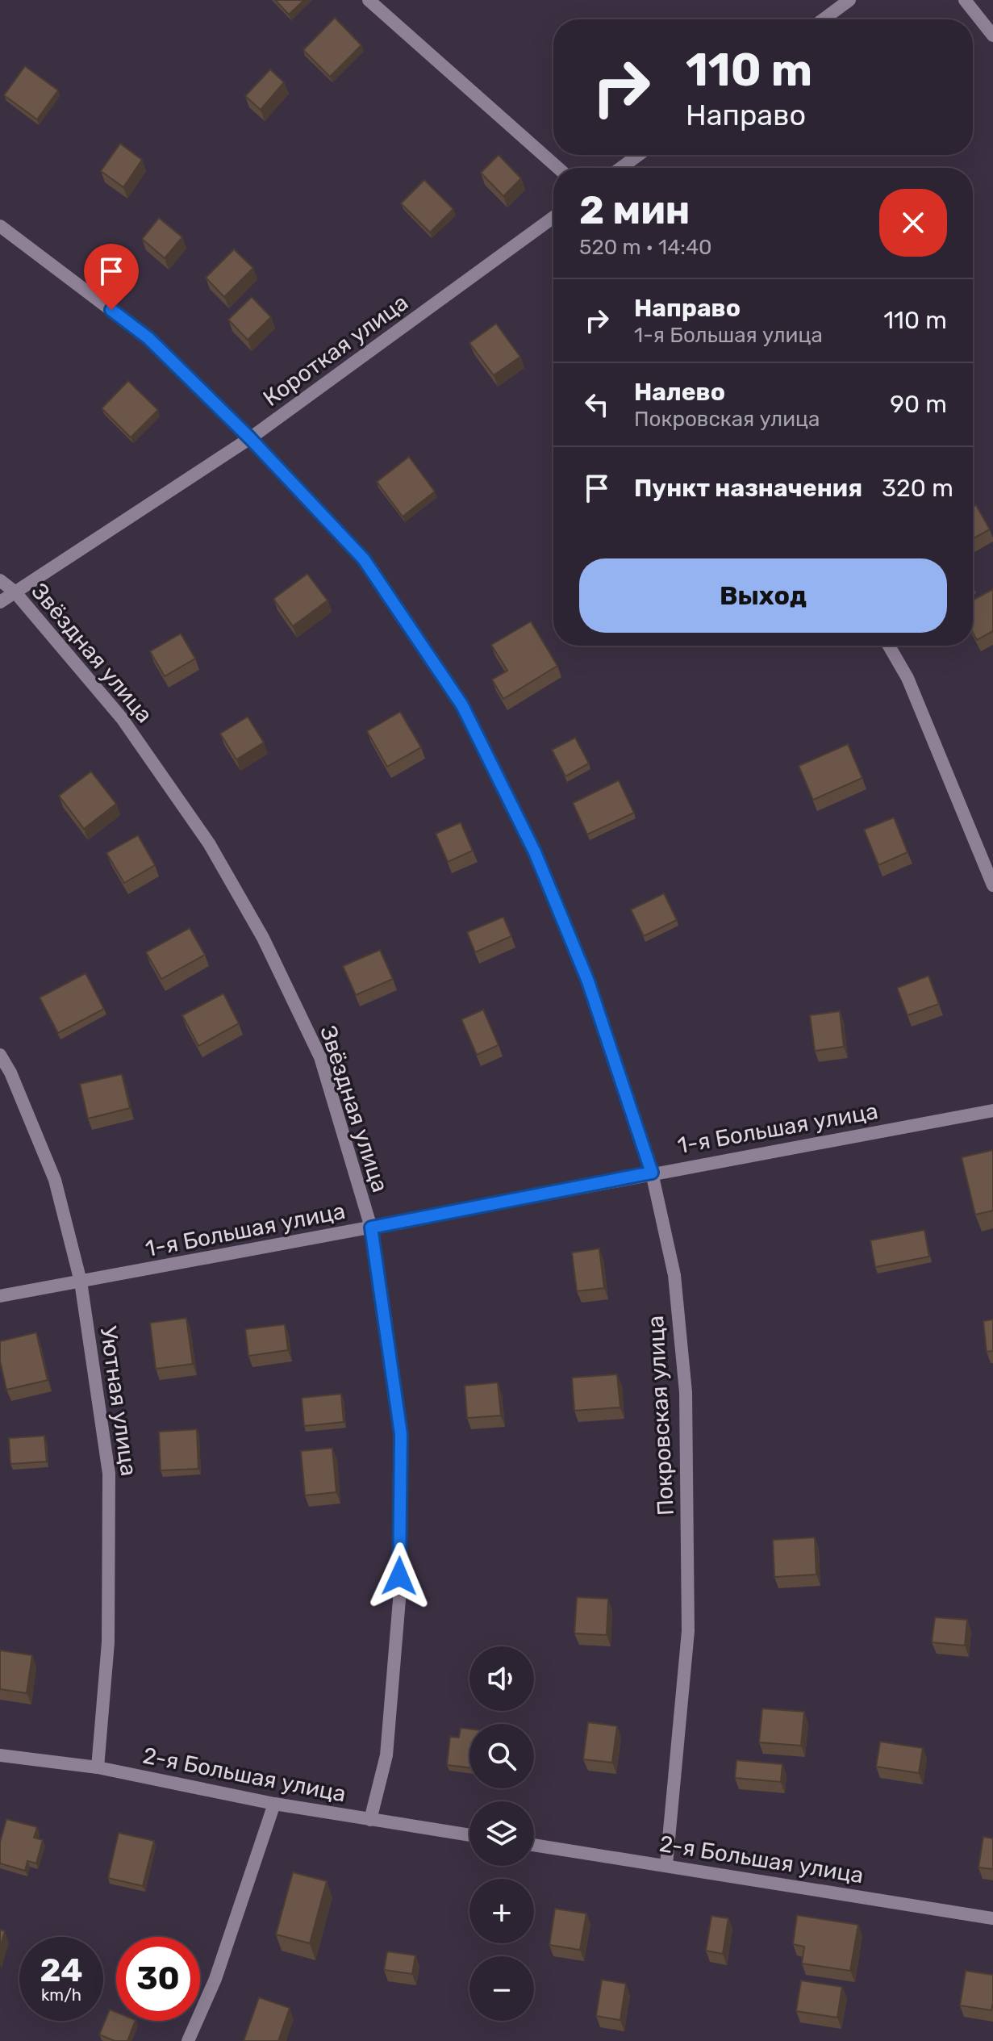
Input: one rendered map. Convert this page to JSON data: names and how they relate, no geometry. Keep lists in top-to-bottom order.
{
  "streets": {
    "street": [
      "Короткая улица",
      "Звёздная улица",
      "1-я Большая улица",
      "Уютная улица",
      "Покровская улица",
      "2-я Большая улица"
    ]
  },
  "crossings": [
    ["Короткая улица", "Звёздная улица"],
    ["Короткая улица", "Покровская улица"],
    ["Звёздная улица", "1-я Большая улица"],
    ["Звёздная улица", "2-я Большая улица"],
    ["1-я Большая улица", "Уютная улица"],
    ["1-я Большая улица", "Покровская улица"],
    ["Уютная улица", "2-я Большая улица"],
    ["Покровская улица", "2-я Большая улица"]
  ],
  "page": {
    "turn": ["110 m", "Направо"],
    "heading": ["2 мин", "520 m · 14:40"],
    "list": [
      {
        "name": "Направо",
        "note": "1-я Большая улица",
        "value": "110 m"
      },
      {
        "name": "Налево",
        "note": "Покровская улица",
        "value": "90 m"
      },
      {
        "name": "Пункт назначения",
        "value": "320 m"
      }
    ],
    "buttons": "Выход",
    "map_buttons": ["+", "−"],
    "speed": "24 km/h",
    "limit": "30"
  }
}
